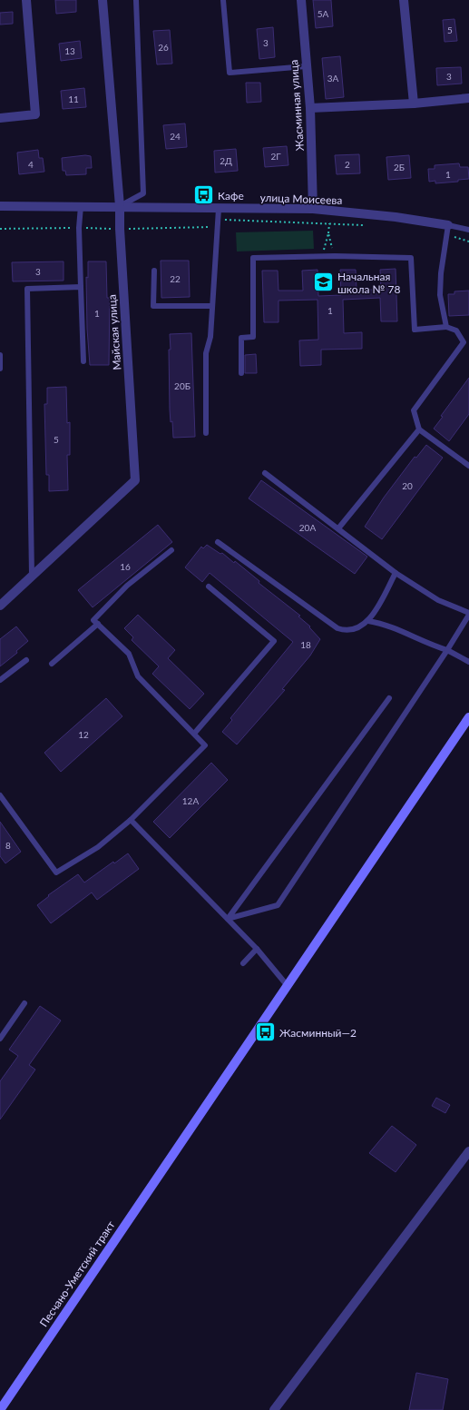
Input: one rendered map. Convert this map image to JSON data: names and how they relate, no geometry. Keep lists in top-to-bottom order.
{
  "streets": {
    "main road": ["Песчано-Уметский тракт"],
    "street": ["Жасминная улица", "улица Моисеева", "Майская улица"]
  },
  "crossings": [
    ["Жасминная улица", "улица Моисеева"],
    ["улица Моисеева", "Майская улица"]
  ],
  "places": {
    "bus stop": ["Кафе", "Жасминный—2"],
    "school or university": ["Начальная школа № 78"]
  },
  "house_numbers": [
    "5А",
    "5",
    "3",
    "26",
    "13",
    "3",
    "3А",
    "11",
    "24",
    "2Г",
    "2Д",
    "4",
    "2",
    "2Б",
    "1",
    "3",
    "22",
    "1",
    "1",
    "20Б",
    "5",
    "20",
    "20А",
    "16",
    "18",
    "12",
    "12А",
    "8"
  ]
}
